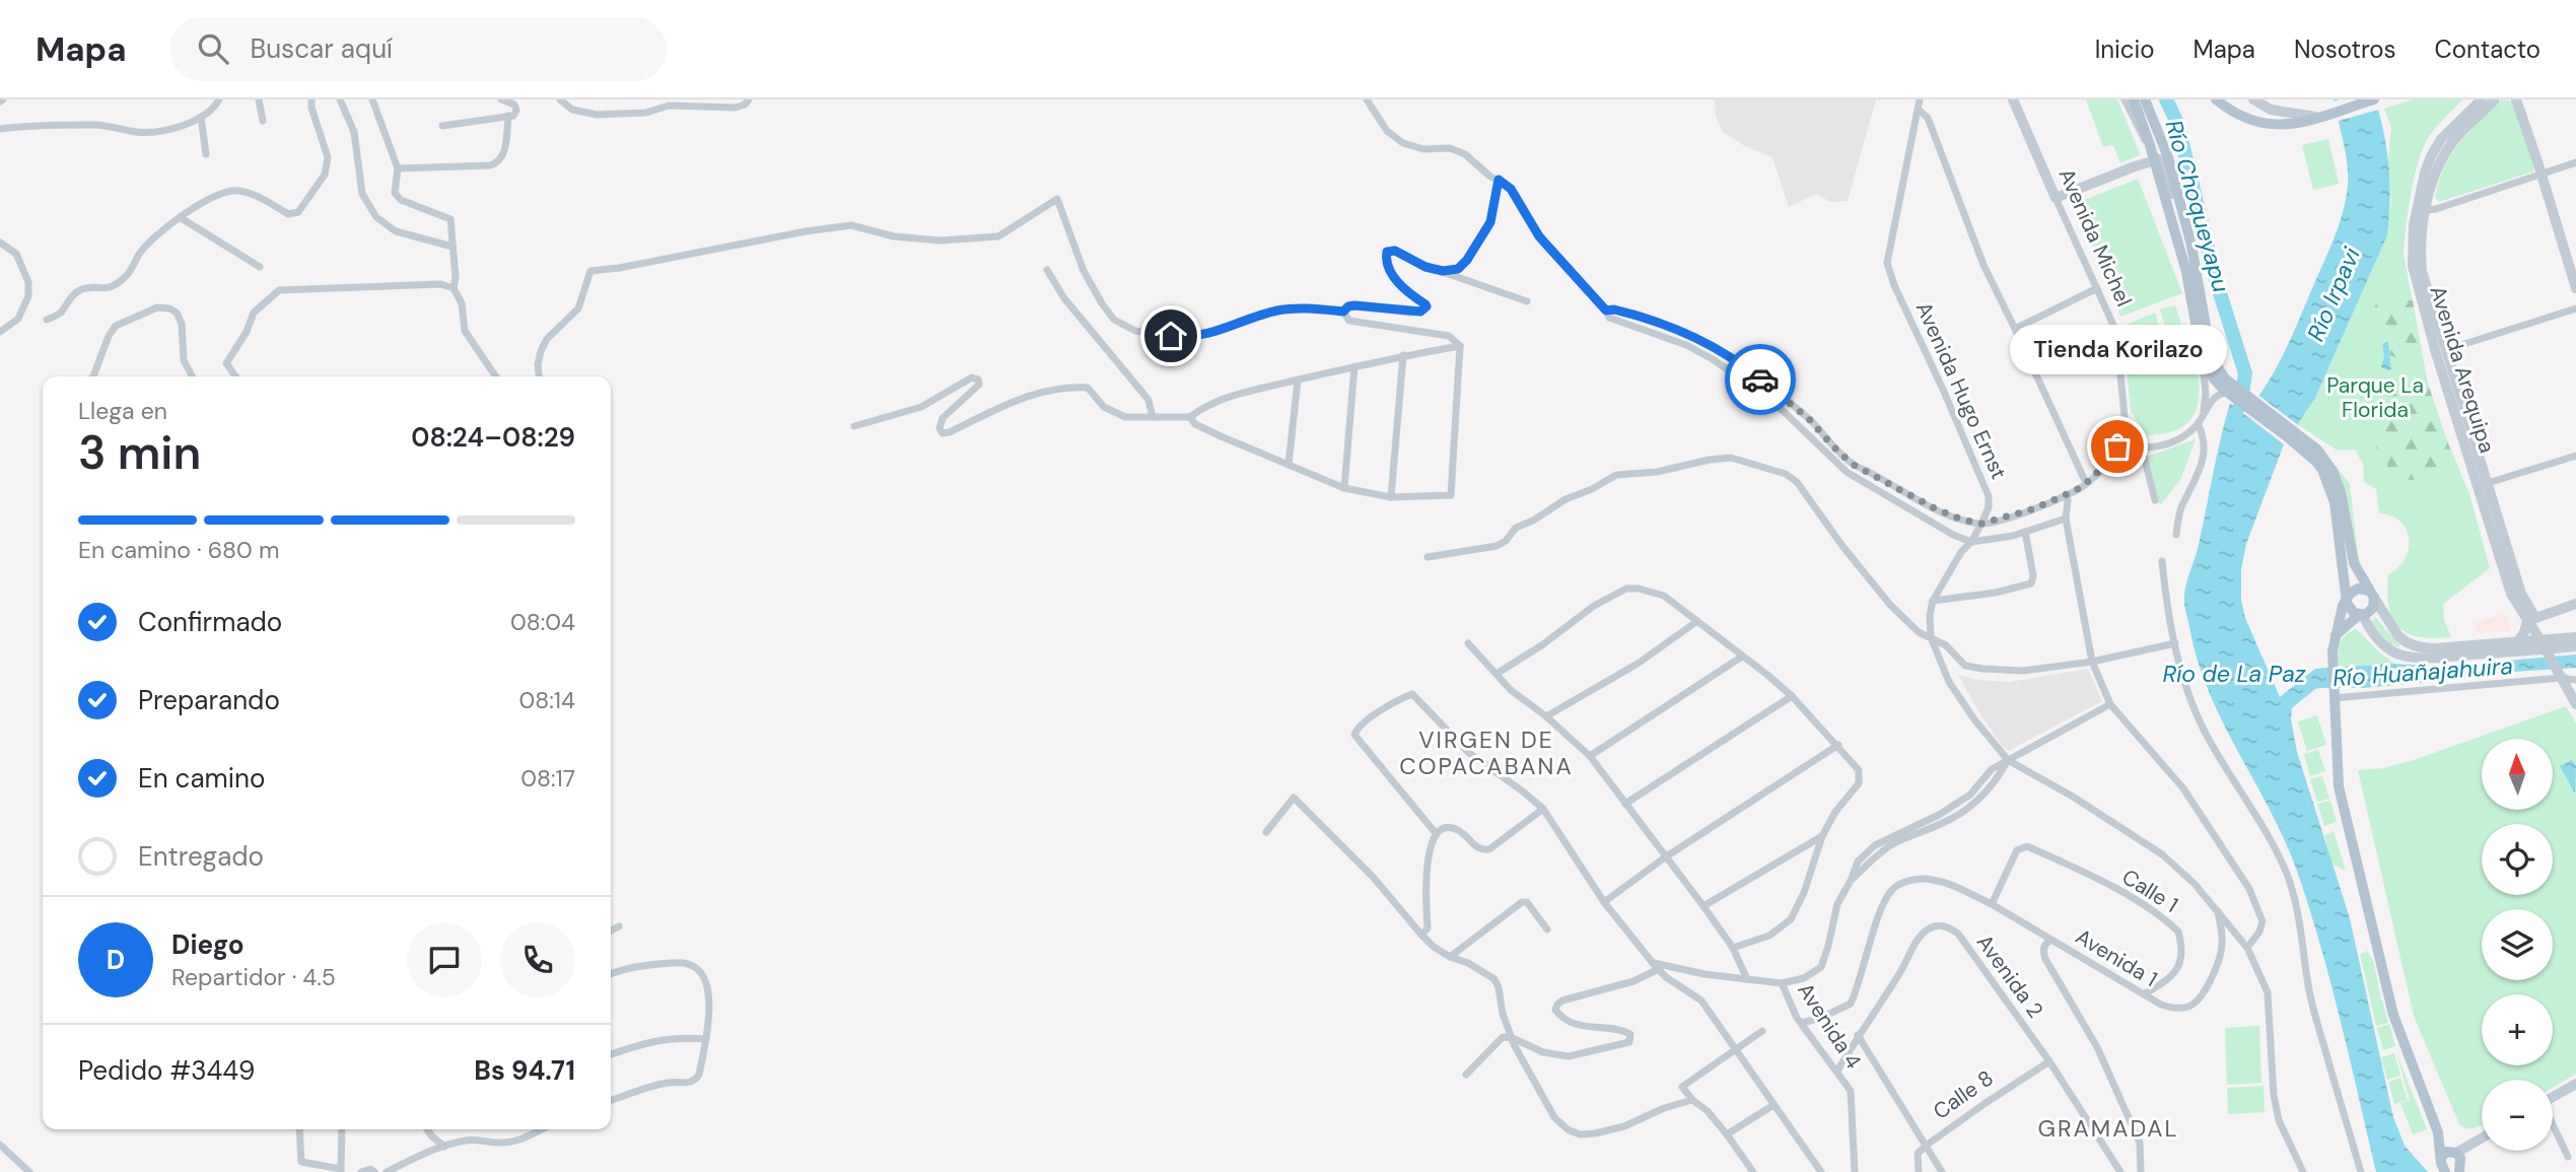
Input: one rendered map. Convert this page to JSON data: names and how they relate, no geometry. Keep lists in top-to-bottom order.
{
  "streets": {
    "main road": ["Avenida Michel", "Avenida Arequipa"],
    "street": [
      "Avenida Hugo Ernst",
      "Calle 1",
      "Avenida 1",
      "Avenida 2",
      "Avenida 4",
      "Calle 8"
    ]
  },
  "crossings": [
    ["Avenida Hugo Ernst", "Avenida 1"],
    ["Calle 1", "Avenida 1"],
    ["Avenida 2", "Avenida 4"],
    ["Avenida 2", "Calle 8"]
  ],
  "districts": ["VIRGEN DE COPACABANA", "GRAMADAL"],
  "water": [
    "Río Choqueyapu",
    "Río Irpavi",
    "Río Huañajahuira",
    "Río de La Paz"
  ],
  "parks": ["Parque La Florida"],
  "places": ["Tienda Korilazo"],
  "north": "top",
  "page": {
    "header": "Mapa",
    "search": "Buscar aquí",
    "nav": [
      "Inicio",
      "Mapa",
      "Nosotros",
      "Contacto"
    ],
    "bubble": "Tienda Korilazo",
    "heading": ["3 min", "Llega en", "08:24–08:29"],
    "panel": [
      "Diego",
      "Repartidor · 4.5",
      "Pedido #3449",
      "Bs 94.71"
    ],
    "bar": "En camino · 680 m",
    "list": [
      ["Confirmado", "08:04"],
      ["Preparando", "08:14"],
      ["En camino", "08:17"],
      "Entregado"
    ],
    "map_buttons": ["+", "−"],
    "round": "D"
  }
}
